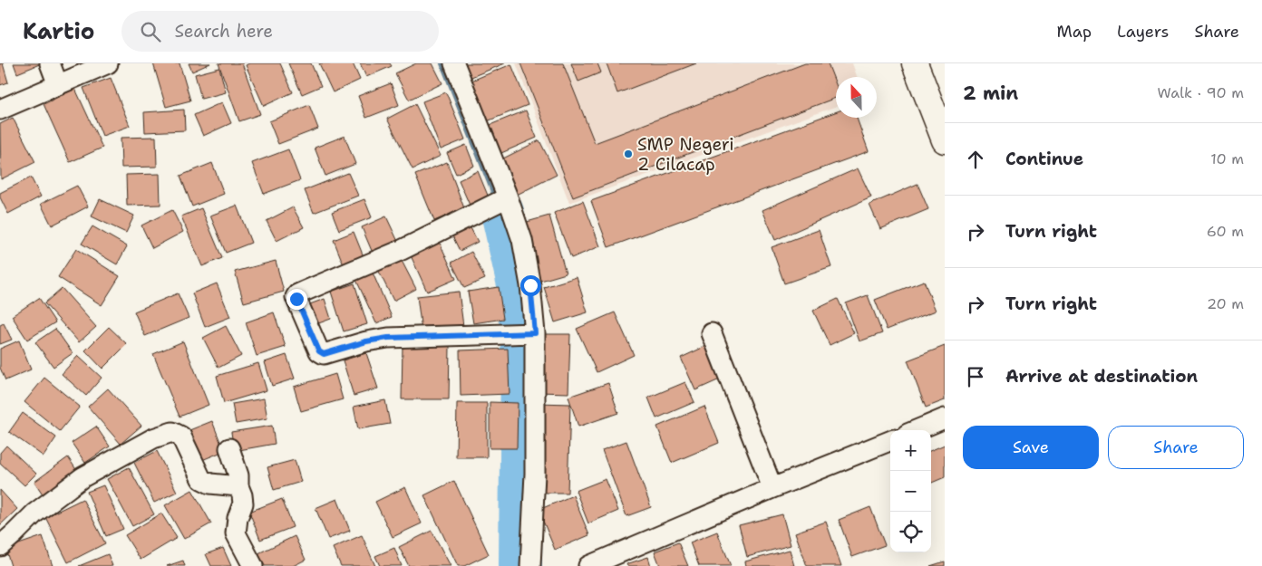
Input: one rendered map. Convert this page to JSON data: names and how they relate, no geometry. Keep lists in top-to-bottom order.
{
  "places": ["SMP Negeri 2 Cilacap"],
  "north": "top",
  "page": {
    "header": "Kartio",
    "search": "Search here",
    "nav": ["Map", "Layers", "Share"],
    "heading": ["2 min", "Walk · 90 m"],
    "list": [
      ["Continue", "10 m"],
      ["Turn right", "60 m"],
      ["Turn right", "20 m"],
      "Arrive at destination"
    ],
    "buttons": ["Save", "Share"],
    "map_buttons": ["+", "−"]
  }
}
